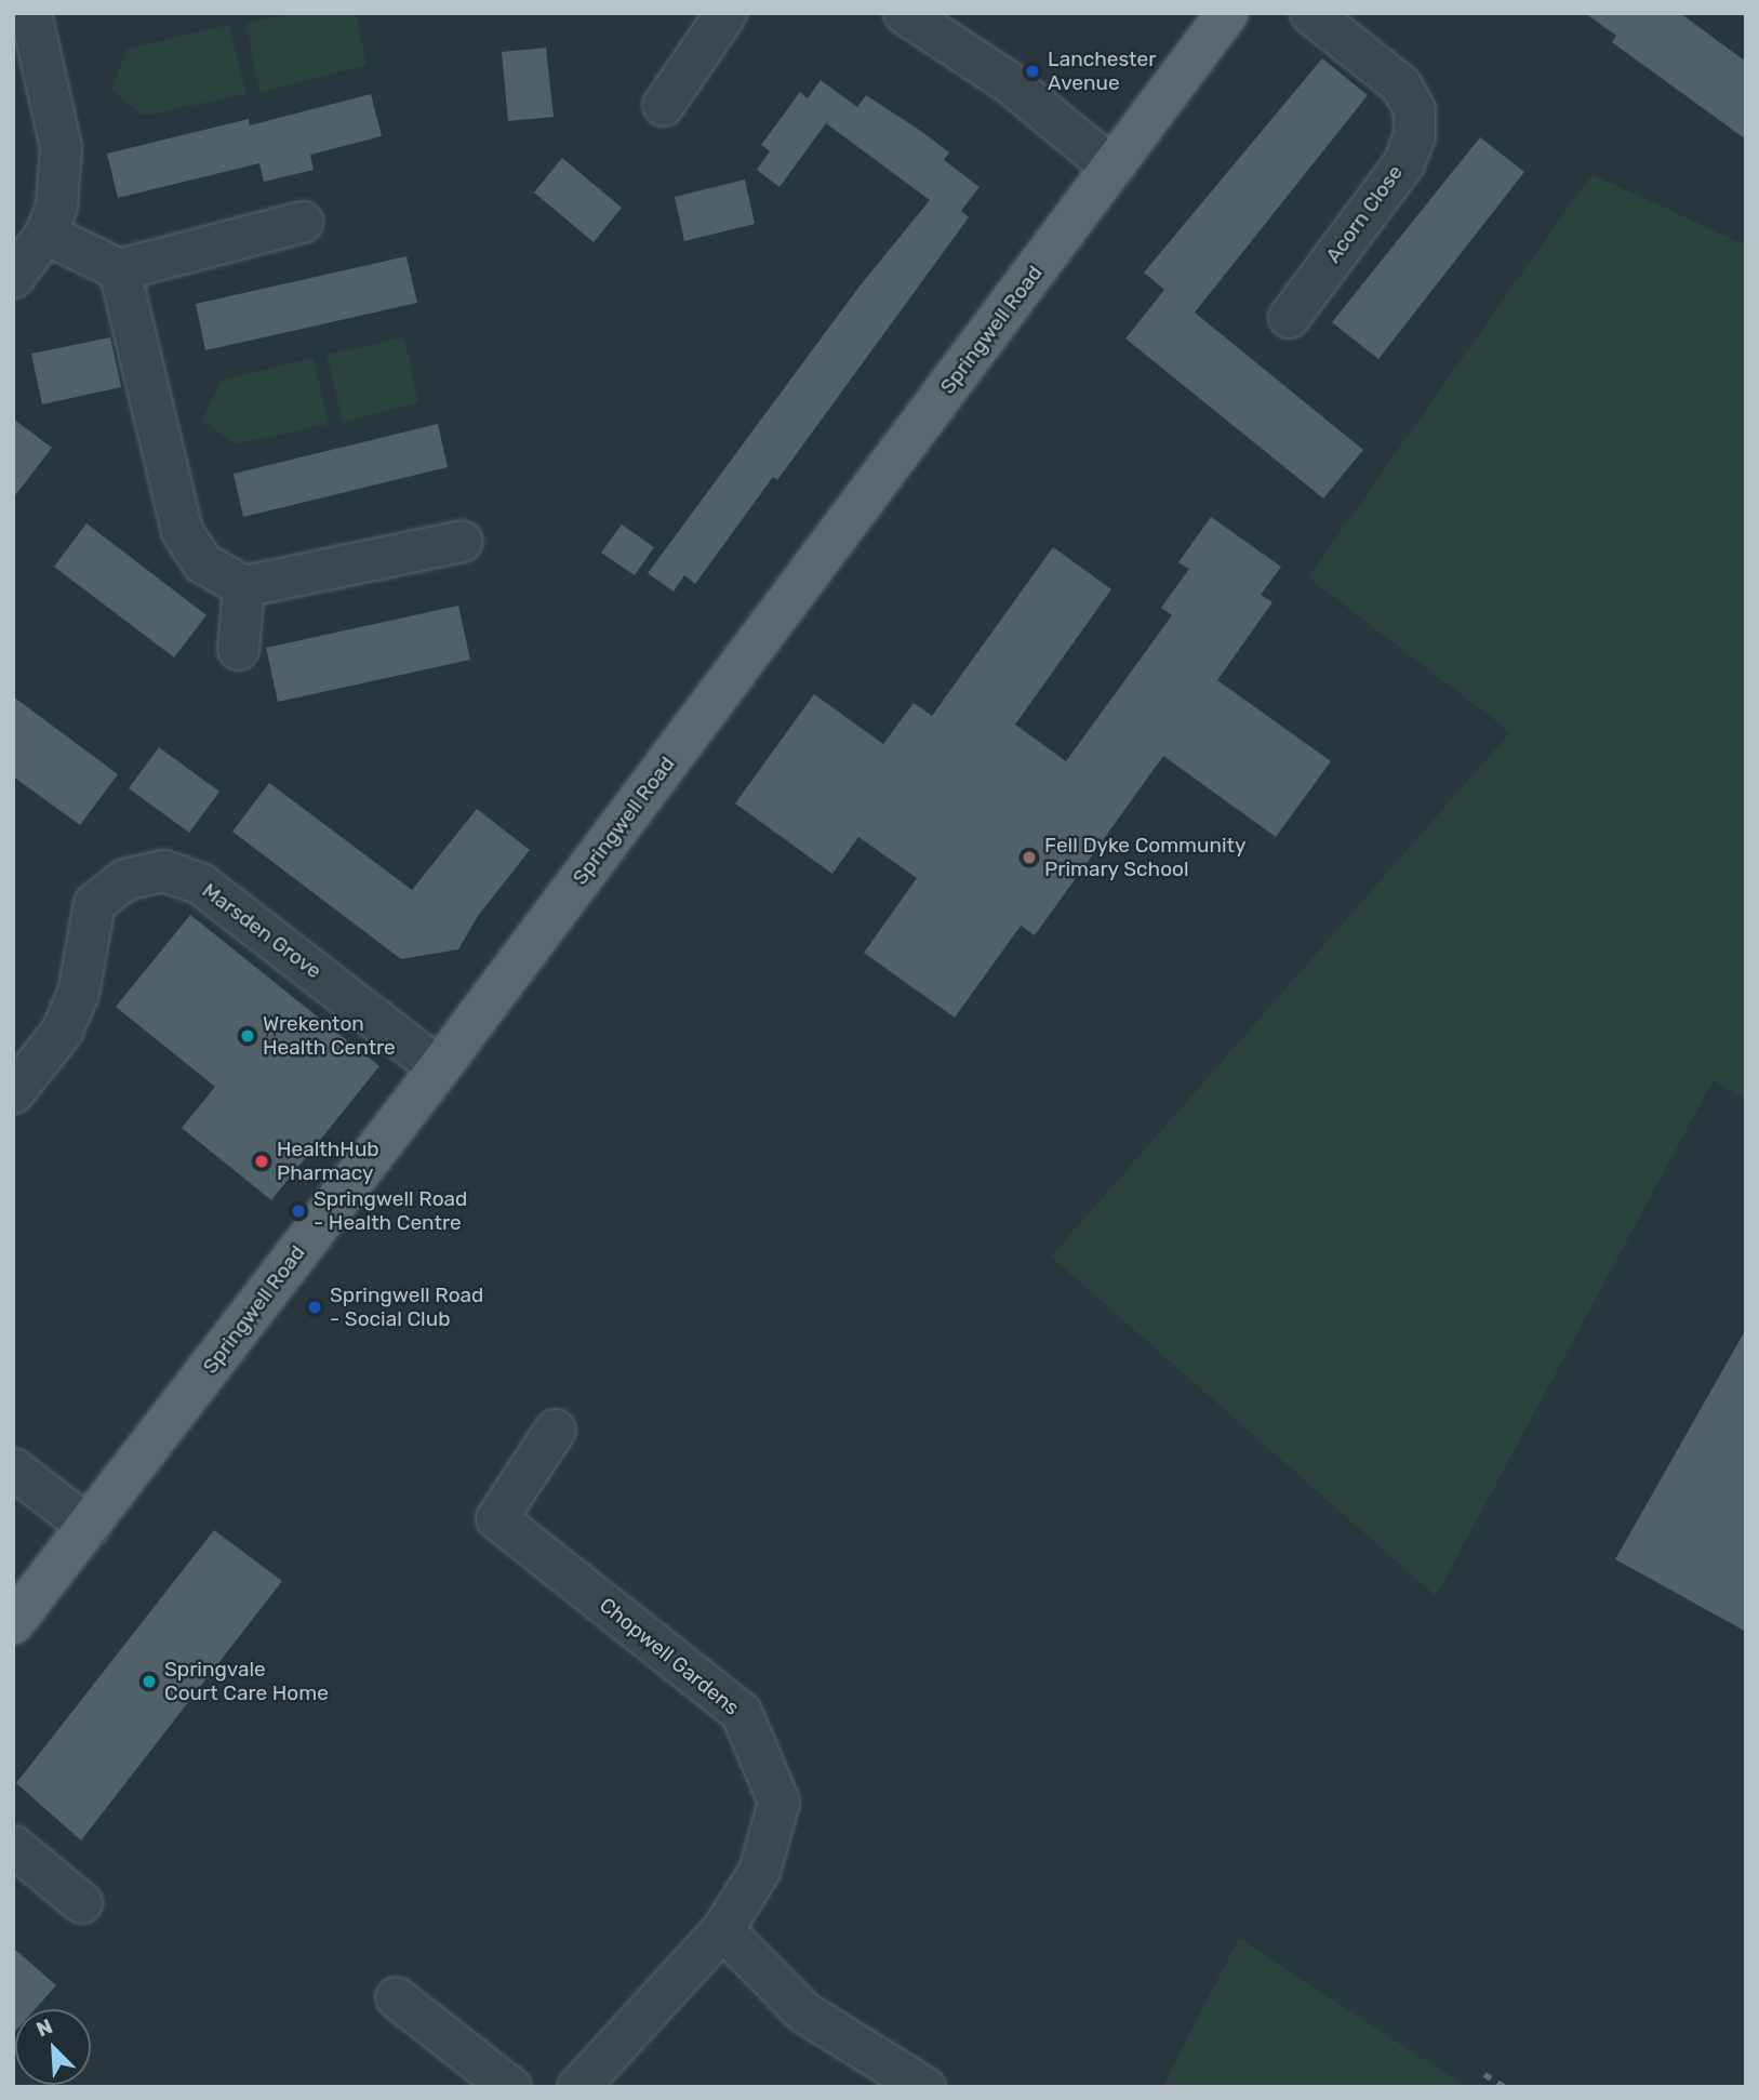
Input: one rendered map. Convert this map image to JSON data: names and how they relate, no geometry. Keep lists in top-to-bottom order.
{
  "streets": {
    "main road": ["Springwell Road"],
    "street": ["Acorn Close", "Marsden Grove", "Chopwell Gardens"]
  },
  "crossings": [
    ["Springwell Road", "Marsden Grove"]
  ],
  "places": [
    "Lanchester Avenue",
    "Fell Dyke Community Primary School",
    "Wrekenton Health Centre",
    "HealthHub Pharmacy",
    "Springwell Road - Health Centre",
    "Springwell Road - Social Club",
    "Springvale Court Care Home"
  ],
  "north": "top left"
}
